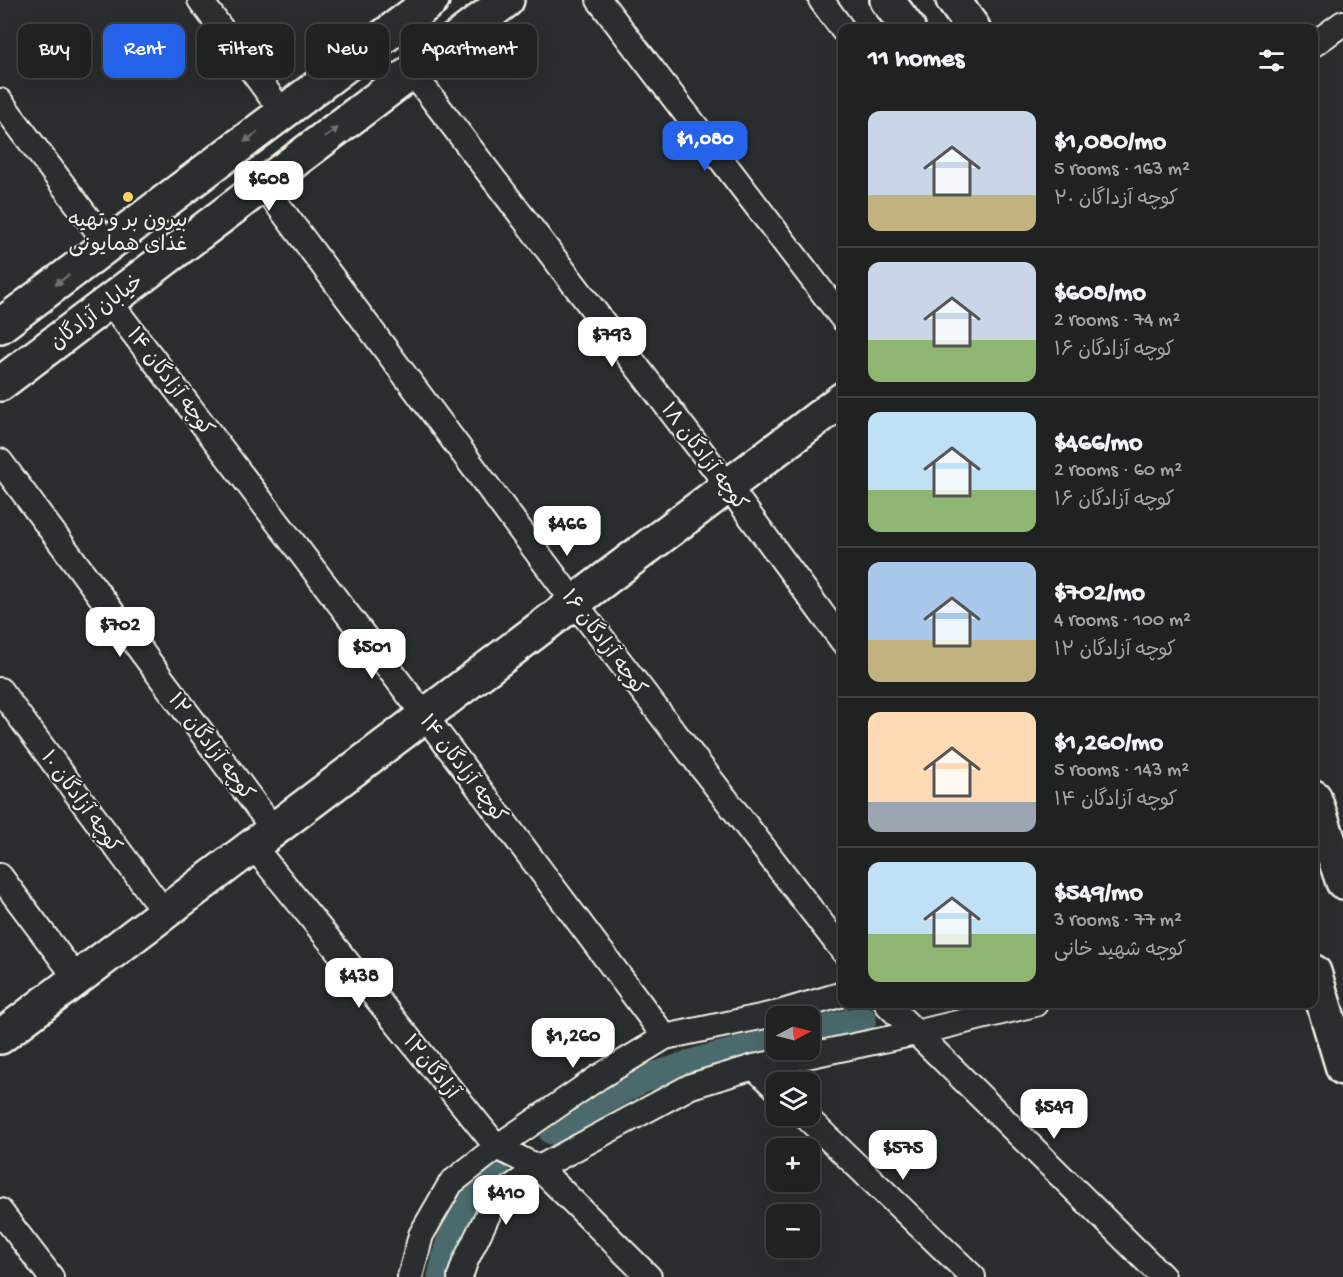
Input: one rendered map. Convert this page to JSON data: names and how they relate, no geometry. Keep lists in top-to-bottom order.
{
  "streets": {
    "main road": ["خیابان آزادگان"],
    "street": [
      "کوچه آزادگان ۱۴",
      "کوچه آزادگان ۱۸",
      "کوچه آزادگان ۱۶",
      "کوچه آزادگان ۱۲",
      "کوچه آزادگان ۱۰",
      "۱۲آزادگان"
    ]
  },
  "crossings": [
    ["خیابان آزادگان", "کوچه آزادگان ۱۴"],
    ["خیابان آزادگان", "کوچه آزادگان ۱۶"],
    ["کوچه آزادگان ۱۲", "۱۲آزادگان"]
  ],
  "places": ["بیرون بر و تهیه غذای همایونی"],
  "north": "right",
  "page": {
    "chip": [
      "Buy",
      "Rent",
      "Filters",
      "New",
      "Apartment"
    ],
    "heading": "11 homes",
    "list": [
      {
        "name": "$1,080/mo",
        "note": "5 rooms · 163 m² · کوچه آزداگان ۲۰"
      },
      {
        "name": "$608/mo",
        "note": "2 rooms · 74 m² · کوچه آزادگان ۱۶"
      },
      {
        "name": "$466/mo",
        "note": "2 rooms · 60 m² · کوچه آزادگان ۱۶"
      },
      {
        "name": "$702/mo",
        "note": "4 rooms · 100 m² · کوچه آزادگان ۱۲"
      },
      {
        "name": "$1,260/mo",
        "note": "5 rooms · 143 m² · کوچه آزادگان ۱۴"
      },
      {
        "name": "$549/mo",
        "note": "3 rooms · 77 m² · کوچه شهید خانی"
      }
    ],
    "price": [
      "$1,080",
      "$608",
      "$793",
      "$466",
      "$702",
      "$501",
      "$438",
      "$1,260",
      "$549",
      "$575",
      "$410"
    ],
    "map_buttons": ["+", "−"]
  }
}
